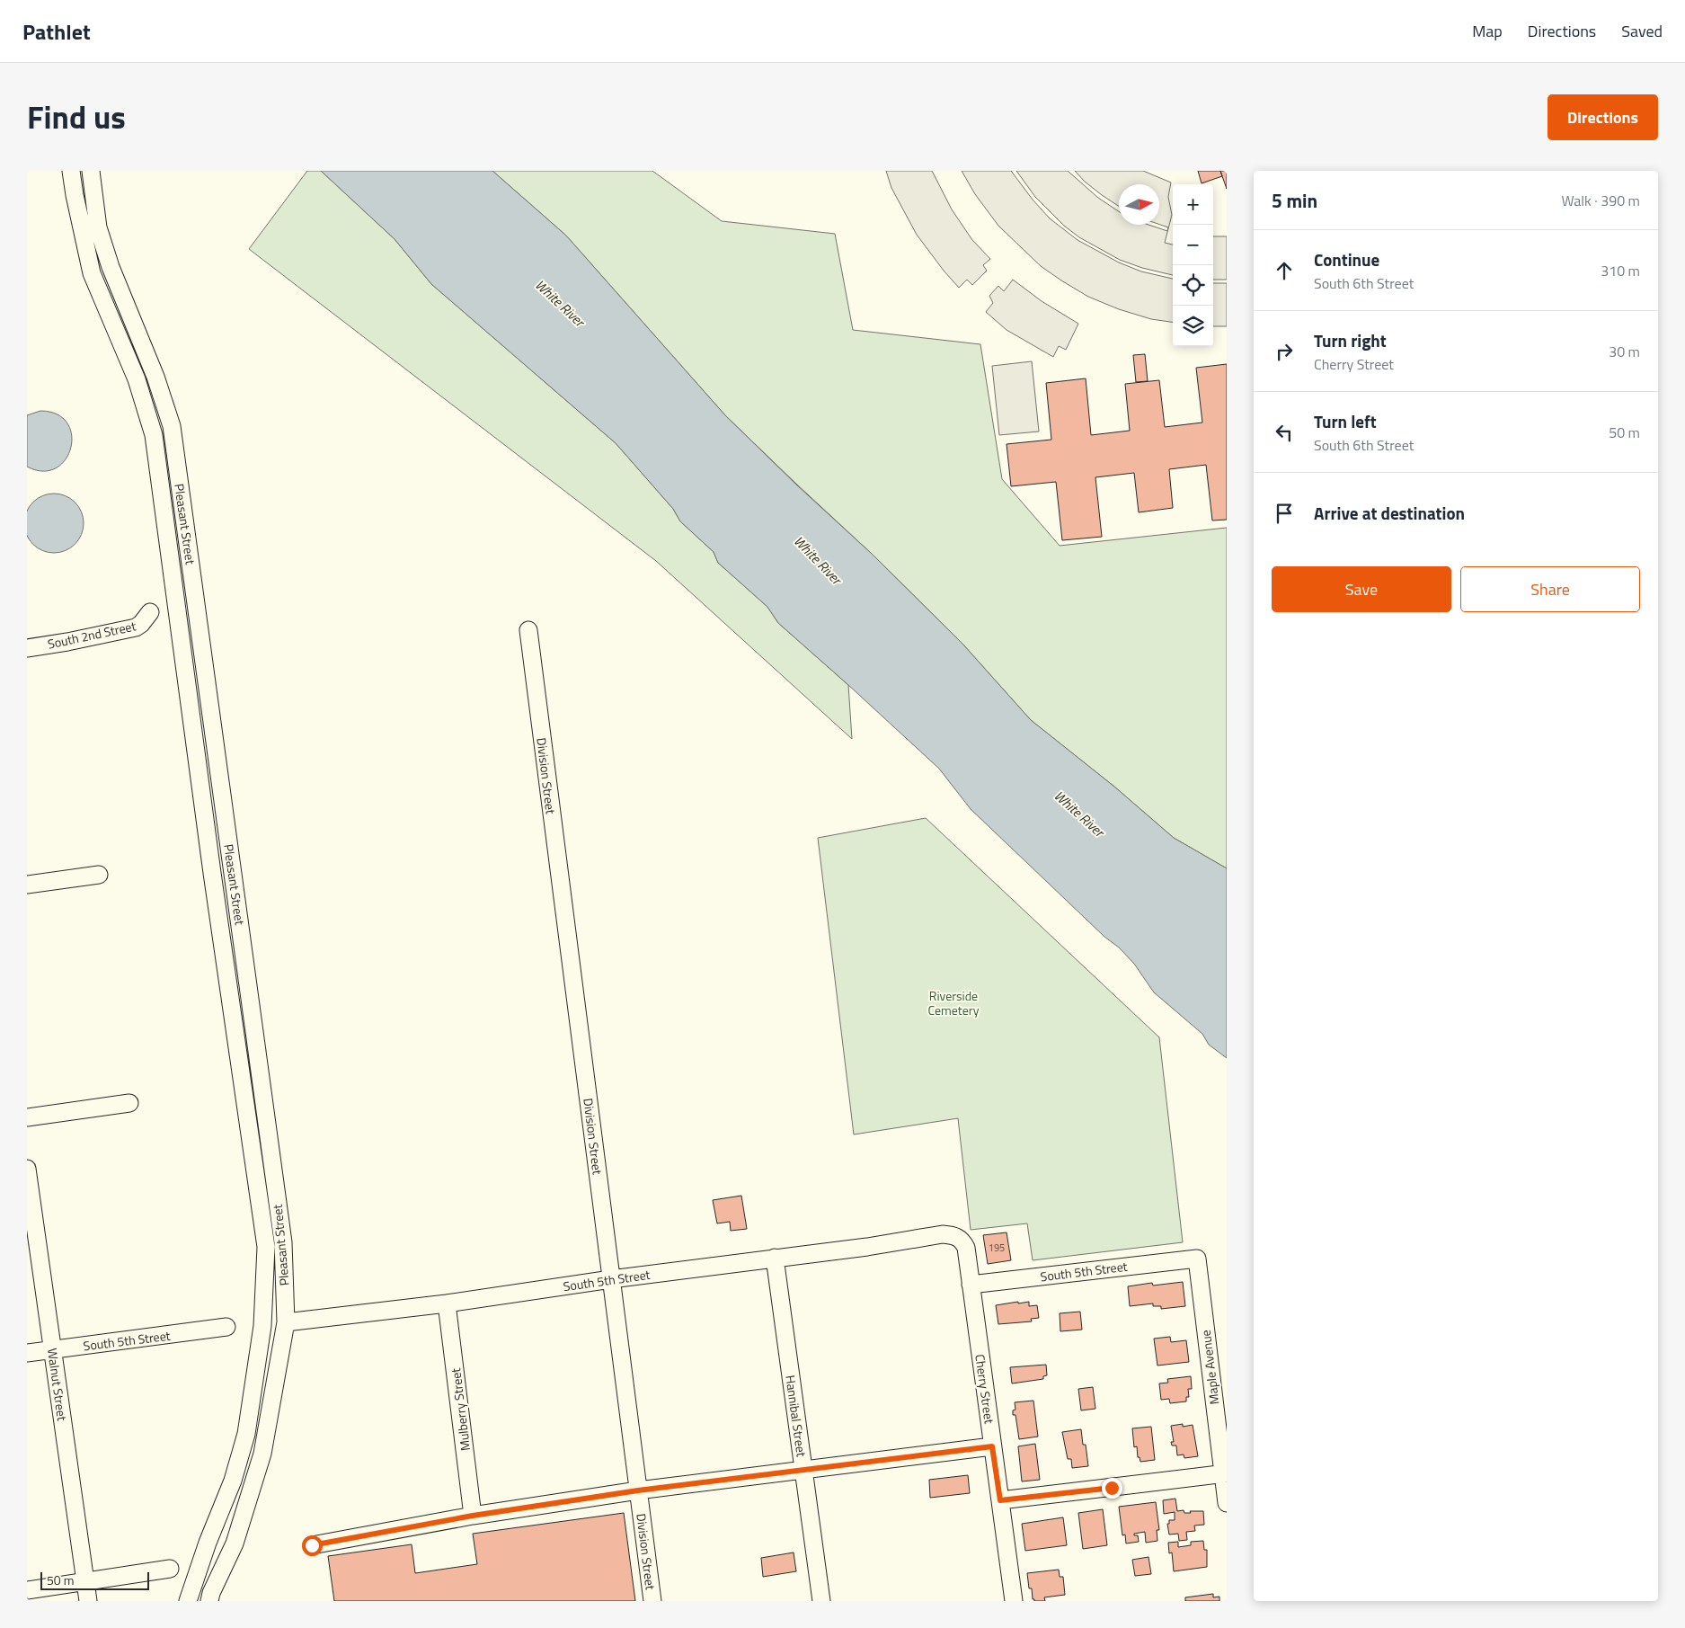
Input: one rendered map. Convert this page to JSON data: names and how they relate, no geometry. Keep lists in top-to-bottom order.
{
  "streets": {
    "street": [
      "Pleasant Street",
      "South 2nd Street",
      "Division Street",
      "South 5th Street",
      "Maple Avenue",
      "Walnut Street",
      "Cherry Street",
      "Mulberry Street",
      "Hannibal Street"
    ]
  },
  "crossings": [
    ["Pleasant Street", "South 5th Street"],
    ["Division Street", "South 5th Street"],
    ["South 5th Street", "Maple Avenue"],
    ["South 5th Street", "Walnut Street"],
    ["South 5th Street", "Cherry Street"],
    ["South 5th Street", "Mulberry Street"],
    ["South 5th Street", "Hannibal Street"]
  ],
  "water": ["White River"],
  "parks": ["Riverside Cemetery"],
  "house_numbers": ["195"],
  "scale_bar": "50 m",
  "north": "right",
  "page": {
    "header": "Pathlet",
    "nav": ["Map", "Directions", "Saved"],
    "title": "Find us",
    "buttons": [
      "Directions",
      ["Save", "Share"]
    ],
    "heading": ["5 min", "Walk · 390 m"],
    "map_buttons": ["+", "−"],
    "list": [
      ["Continue", "South 6th Street", "310 m"],
      ["Turn right", "Cherry Street", "30 m"],
      ["Turn left", "South 6th Street", "50 m"],
      "Arrive at destination"
    ],
    "scale": "50 m"
  }
}
